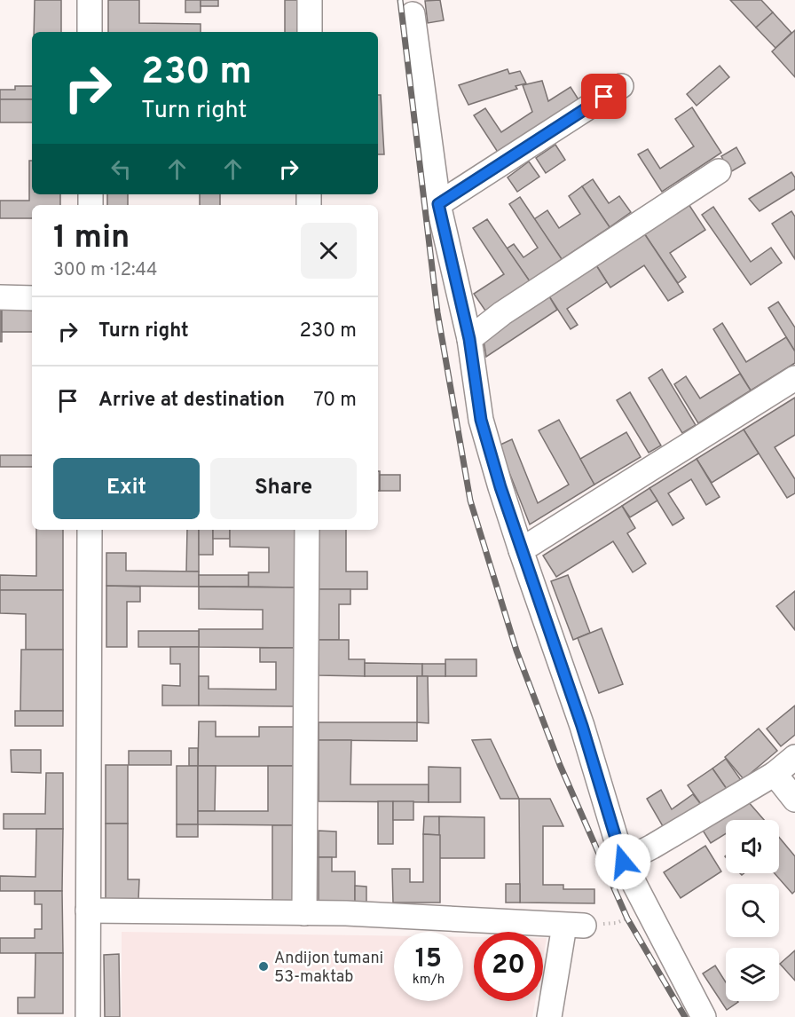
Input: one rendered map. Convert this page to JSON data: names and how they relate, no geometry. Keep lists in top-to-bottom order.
{
  "places": ["Andijon tumani 53-maktab"],
  "page": {
    "turn": ["230 m", "Turn right"],
    "heading": ["1 min", "300 m · 12:44"],
    "list": [
      {
        "name": "Turn right",
        "value": "230 m"
      },
      {
        "name": "Arrive at destination",
        "value": "70 m"
      }
    ],
    "buttons": ["Exit", "Share"],
    "speed": "15 km/h",
    "limit": "20"
  }
}
